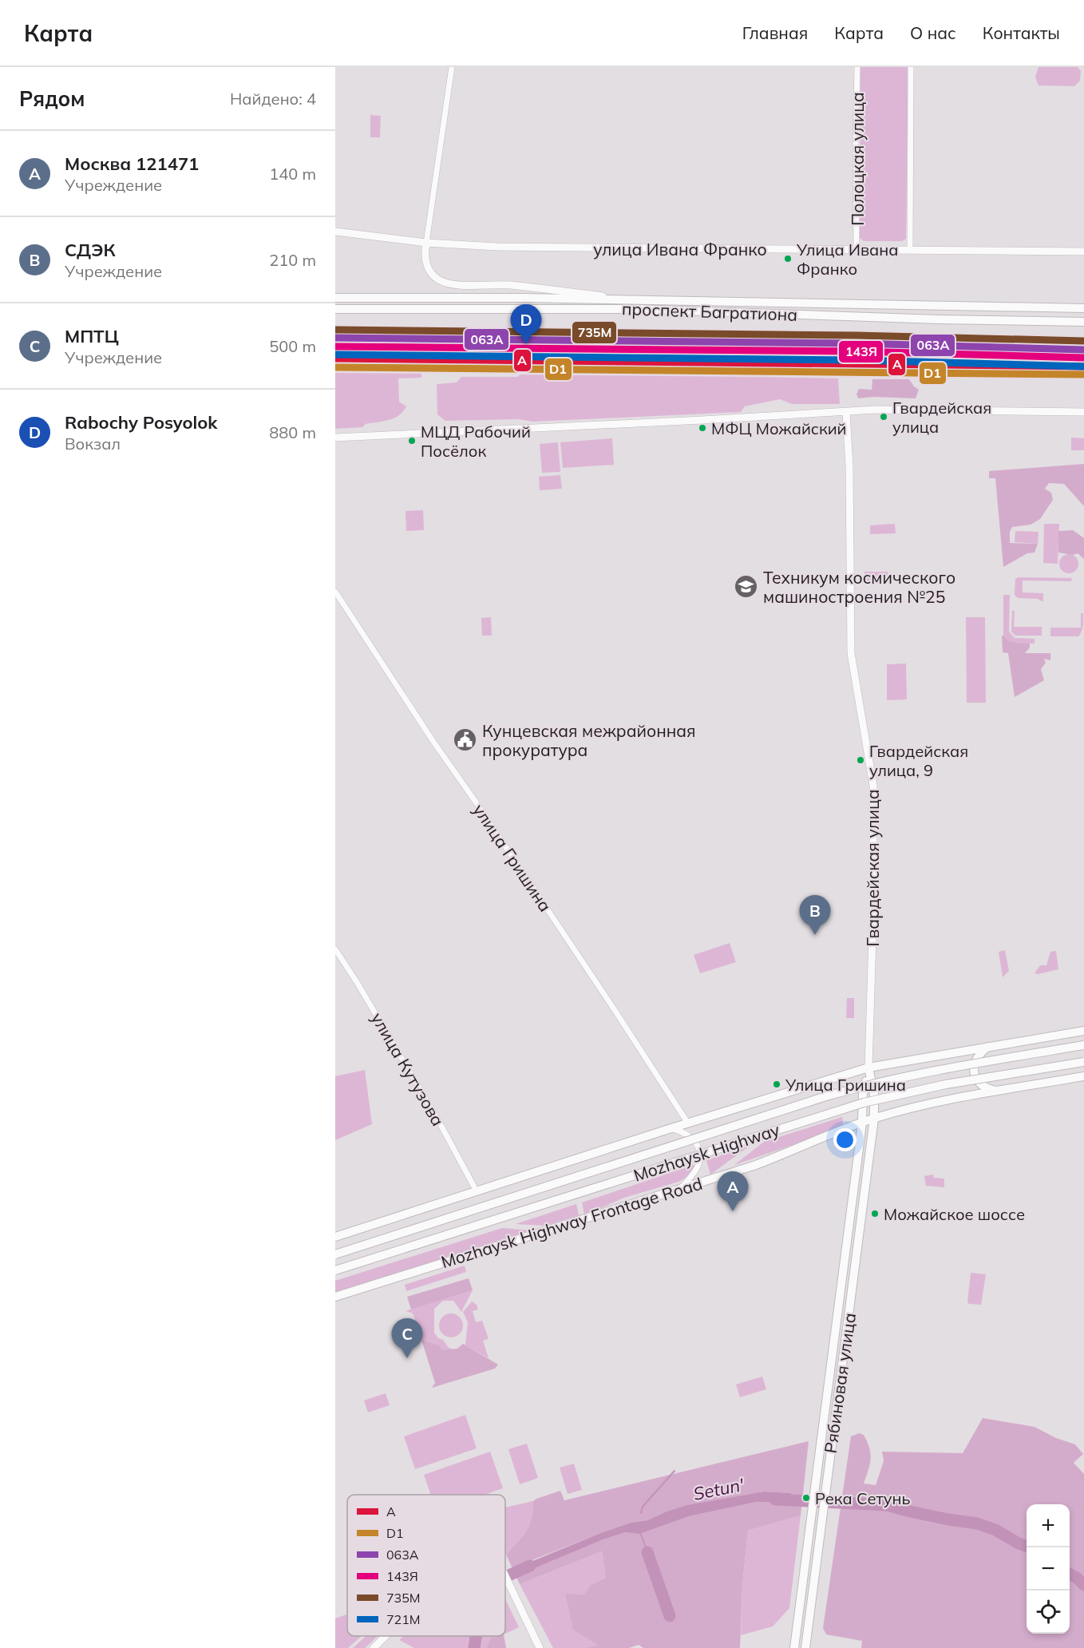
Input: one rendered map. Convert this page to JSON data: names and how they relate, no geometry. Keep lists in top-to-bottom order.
{
  "streets": {
    "main road": [
      "проспект Багратиона",
      "Mozhaysk Highway",
      "Mozhaysk Highway Frontage Road",
      "Рябиновая улица"
    ],
    "street": [
      "Полоцкая улица",
      "улица Ивана Франко",
      "улица Гришина",
      "Гвардейская улица",
      "улица Кутузова"
    ]
  },
  "crossings": [
    ["Полоцкая улица", "улица Ивана Франко"],
    ["Гвардейская улица", "Рябиновая улица"],
    ["Mozhaysk Highway Frontage Road", "Рябиновая улица"]
  ],
  "water": ["Setun'"],
  "places": {
    "other": [
      "Улица Ивана Франко",
      "Гвардейская улица",
      "МФЦ Можайский",
      "МЦД Рабочий Посёлок",
      "Гвардейская улица, 9",
      "Улица Гришина",
      "Можайское шоссе",
      "Река Сетунь"
    ],
    "school or university": ["Техникум космического машиностроения №25"],
    "public building": ["Кунцевская межрайонная прокуратура"]
  },
  "lines": [
    "transit line 735М",
    "transit line 063А",
    "transit line 143Я",
    "transit line 721М",
    "transit line A",
    "transit line D1"
  ],
  "legend": [
    "A",
    "D1",
    "063А",
    "143Я",
    "735М",
    "721М"
  ],
  "page": {
    "header": "Карта",
    "nav": [
      "Главная",
      "Карта",
      "О нас",
      "Контакты"
    ],
    "heading": ["Рядом", "Найдено: 4"],
    "list": [
      {
        "mark": "A",
        "name": "Москва 121471",
        "note": "Учреждение",
        "value": "140 m"
      },
      {
        "mark": "B",
        "name": "СДЭК",
        "note": "Учреждение",
        "value": "210 m"
      },
      {
        "mark": "C",
        "name": "МПТЦ",
        "note": "Учреждение",
        "value": "500 m"
      },
      {
        "mark": "D",
        "name": "Rabochy Posyolok",
        "note": "Вокзал",
        "value": "880 m"
      }
    ],
    "pins": [
      "D",
      "B",
      "A",
      "C"
    ],
    "map_buttons": ["+", "−"]
  }
}
